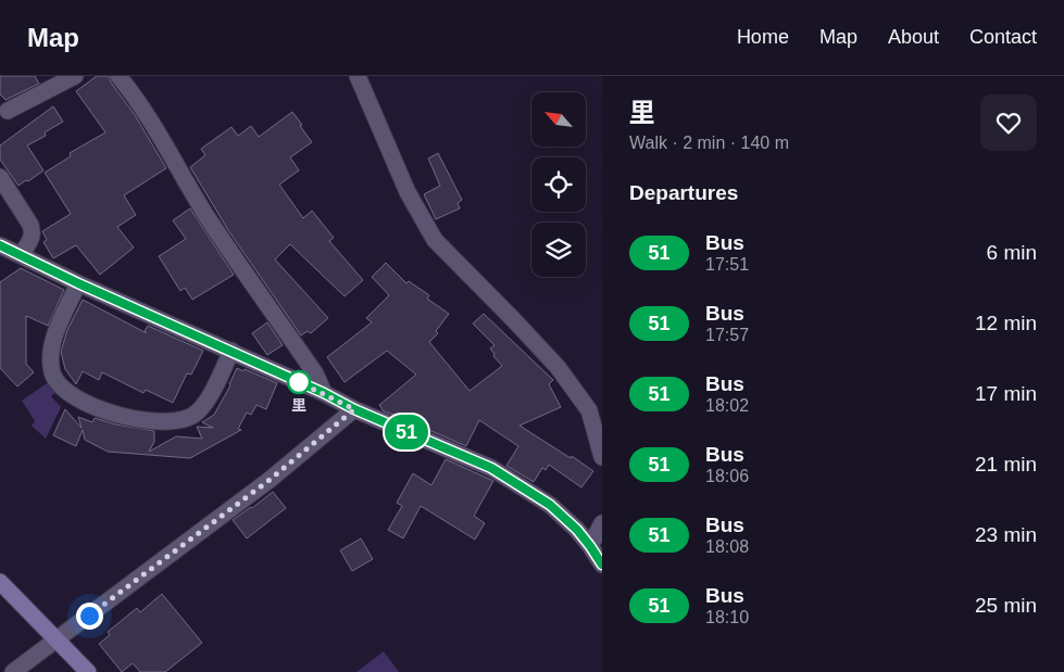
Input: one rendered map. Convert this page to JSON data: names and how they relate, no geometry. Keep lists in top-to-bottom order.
{
  "places": ["里"],
  "lines": ["bus line 51"],
  "north": "top left",
  "page": {
    "header": "Map",
    "nav": [
      "Home",
      "Map",
      "About",
      "Contact"
    ],
    "on_map": "51",
    "heading": [
      ["里", "Walk · 2 min · 140 m"],
      "Departures"
    ],
    "list": [
      {
        "mark": "51",
        "name": "Bus",
        "note": "17:51",
        "value": "6 min"
      },
      {
        "mark": "51",
        "name": "Bus",
        "note": "17:57",
        "value": "12 min"
      },
      {
        "mark": "51",
        "name": "Bus",
        "note": "18:02",
        "value": "17 min"
      },
      {
        "mark": "51",
        "name": "Bus",
        "note": "18:06",
        "value": "21 min"
      },
      {
        "mark": "51",
        "name": "Bus",
        "note": "18:08",
        "value": "23 min"
      },
      {
        "mark": "51",
        "name": "Bus",
        "note": "18:10",
        "value": "25 min"
      }
    ]
  }
}
